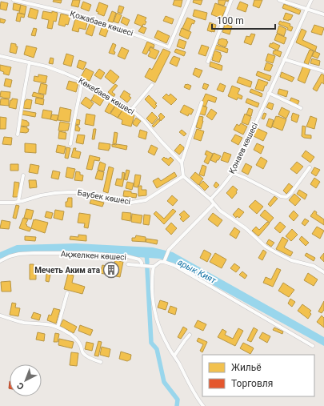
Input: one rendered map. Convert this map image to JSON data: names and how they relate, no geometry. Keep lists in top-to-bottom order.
{
  "streets": {
    "street": [
      "Қожабаев көшесі",
      "Көкебаев көшесі",
      "Қонаев көшесі",
      "Баубек көшесі",
      "Ақжелкен көшесі"
    ]
  },
  "water": ["арык Кият"],
  "places": {
    "building": ["Мечеть Аким ата"]
  },
  "legend": ["Жильё", "Торговля"],
  "scale_bar": "100 m",
  "north": "bottom left"
}
